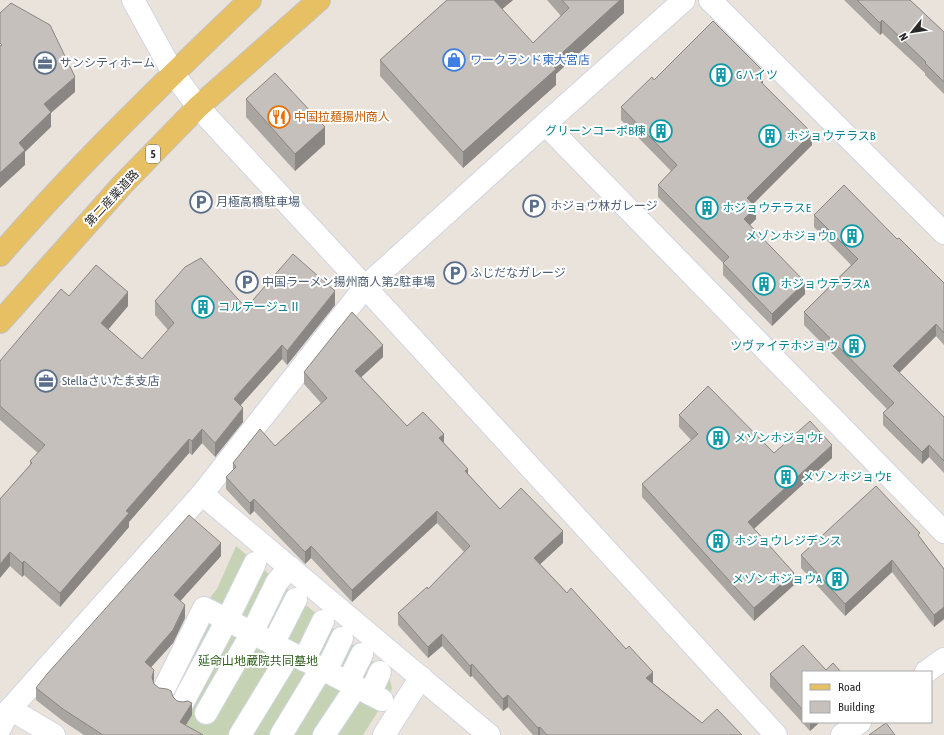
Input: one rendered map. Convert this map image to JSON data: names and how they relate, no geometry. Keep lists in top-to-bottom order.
{
  "streets": {
    "main road": ["5", "第二産業道路"]
  },
  "parks": ["延命山地蔵院共同墓地"],
  "places": {
    "shop": ["ワークランド東大宮店"],
    "office": ["サンシティホーム", "Stellaさいたま支店"],
    "building": [
      "Gハイツ",
      "グリーンコーポB棟",
      "ホジョウテラスB",
      "ホジョウテラスE",
      "メゾンホジョウD",
      "ホジョウテラスA",
      "コルテージュⅡ",
      "ツヴァイテホジョウ",
      "メゾンホジョウF",
      "メゾンホジョウE",
      "ホジョウレジデンス",
      "メゾンホジョウA"
    ],
    "restaurant": ["中国拉麺揚州商人"],
    "parking": [
      "月極高橋駐車場",
      "ホジョウ林ガレージ",
      "ふじだなガレージ",
      "中国ラーメン揚州商人第2駐車場"
    ]
  },
  "legend": ["Road", "Building"],
  "north": "bottom left"
}
